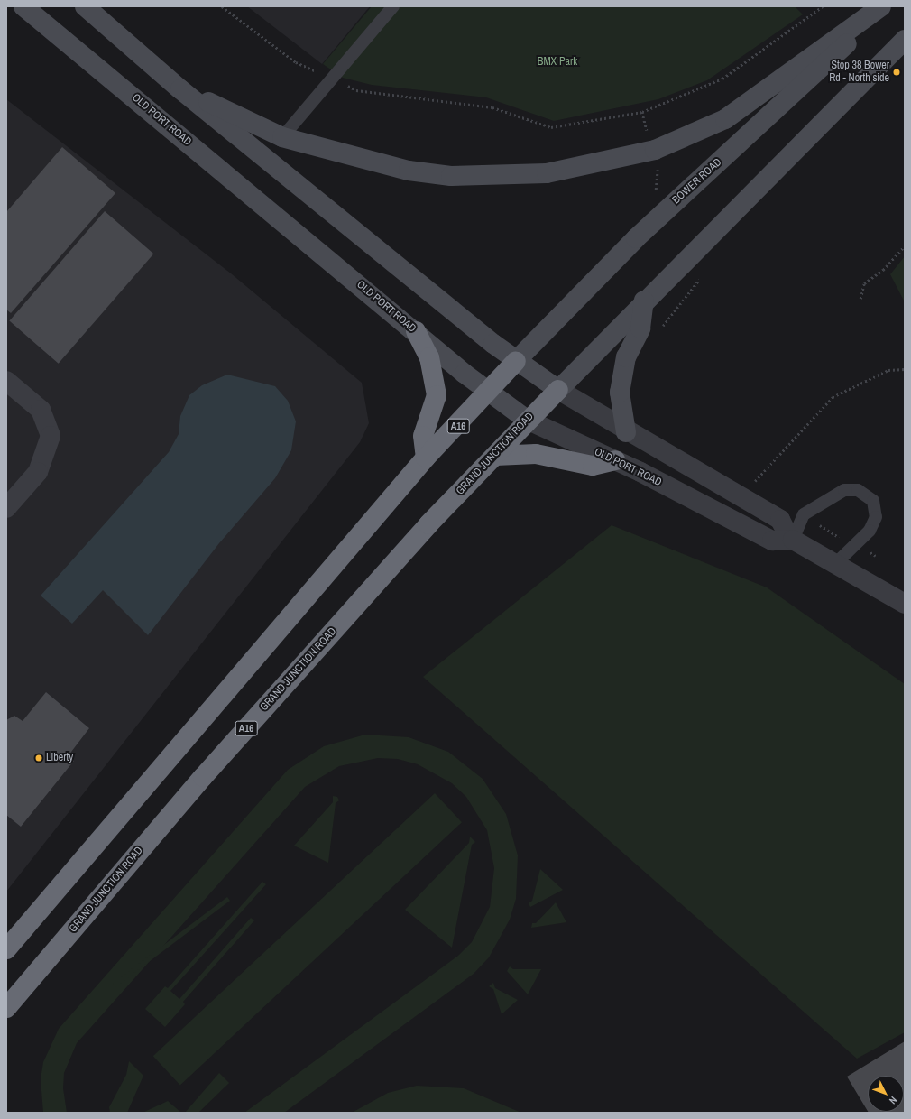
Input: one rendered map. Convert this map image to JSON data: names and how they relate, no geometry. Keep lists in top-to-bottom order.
{
  "streets": {
    "highway": ["A16", "GRAND JUNCTION ROAD"],
    "main road": ["OLD PORT ROAD", "BOWER ROAD"]
  },
  "crossings": [
    ["OLD PORT ROAD", "A16"],
    ["OLD PORT ROAD", "GRAND JUNCTION ROAD"],
    ["BOWER ROAD", "A16"],
    ["A16", "GRAND JUNCTION ROAD"]
  ],
  "parks": ["BMX Park"],
  "places": ["Stop 38 Bower Rd - North side", "Liberty"],
  "north": "bottom right"
}
